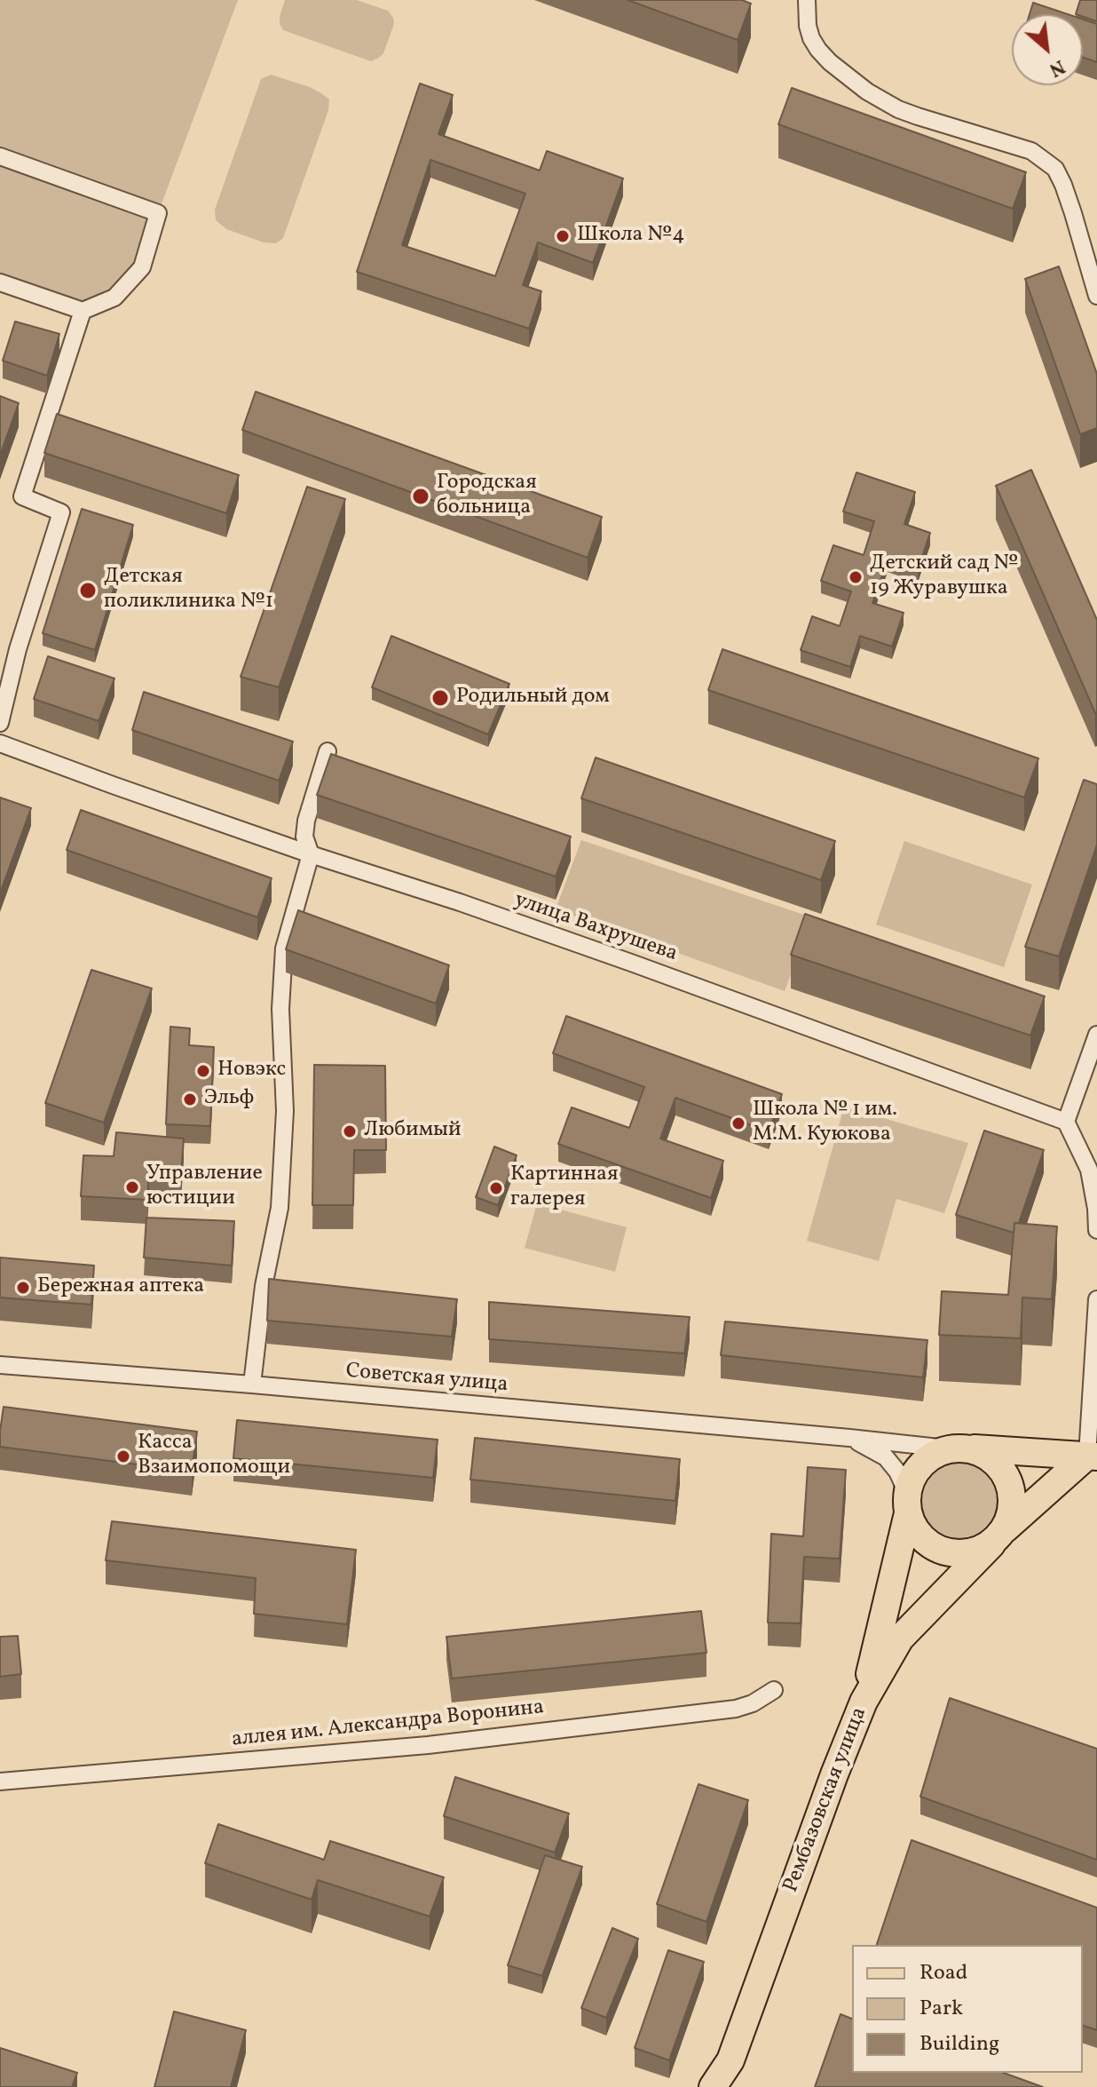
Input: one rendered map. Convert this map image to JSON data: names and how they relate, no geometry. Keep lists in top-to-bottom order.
{
  "streets": {
    "main road": ["Рембазовская улица"],
    "street": ["улица Вахрушева", "Советская улица", "аллея им. Александра Воронина"]
  },
  "crossings": [
    ["Советская улица", "Рембазовская улица"]
  ],
  "places": [
    "Школа №4",
    "Городская больница",
    "Детский сад № 19 Журавушка",
    "Детская поликлиника №1",
    "Родильный дом",
    "Новэкс",
    "Эльф",
    "Школа № 1 им. М.М. Куюкова",
    "Любимый",
    "Управление юстиции",
    "Картинная галерея",
    "Бережная аптека",
    "Касса Взаимопомощи"
  ],
  "legend": ["Road", "Park", "Building"],
  "north": "bottom right"
}
